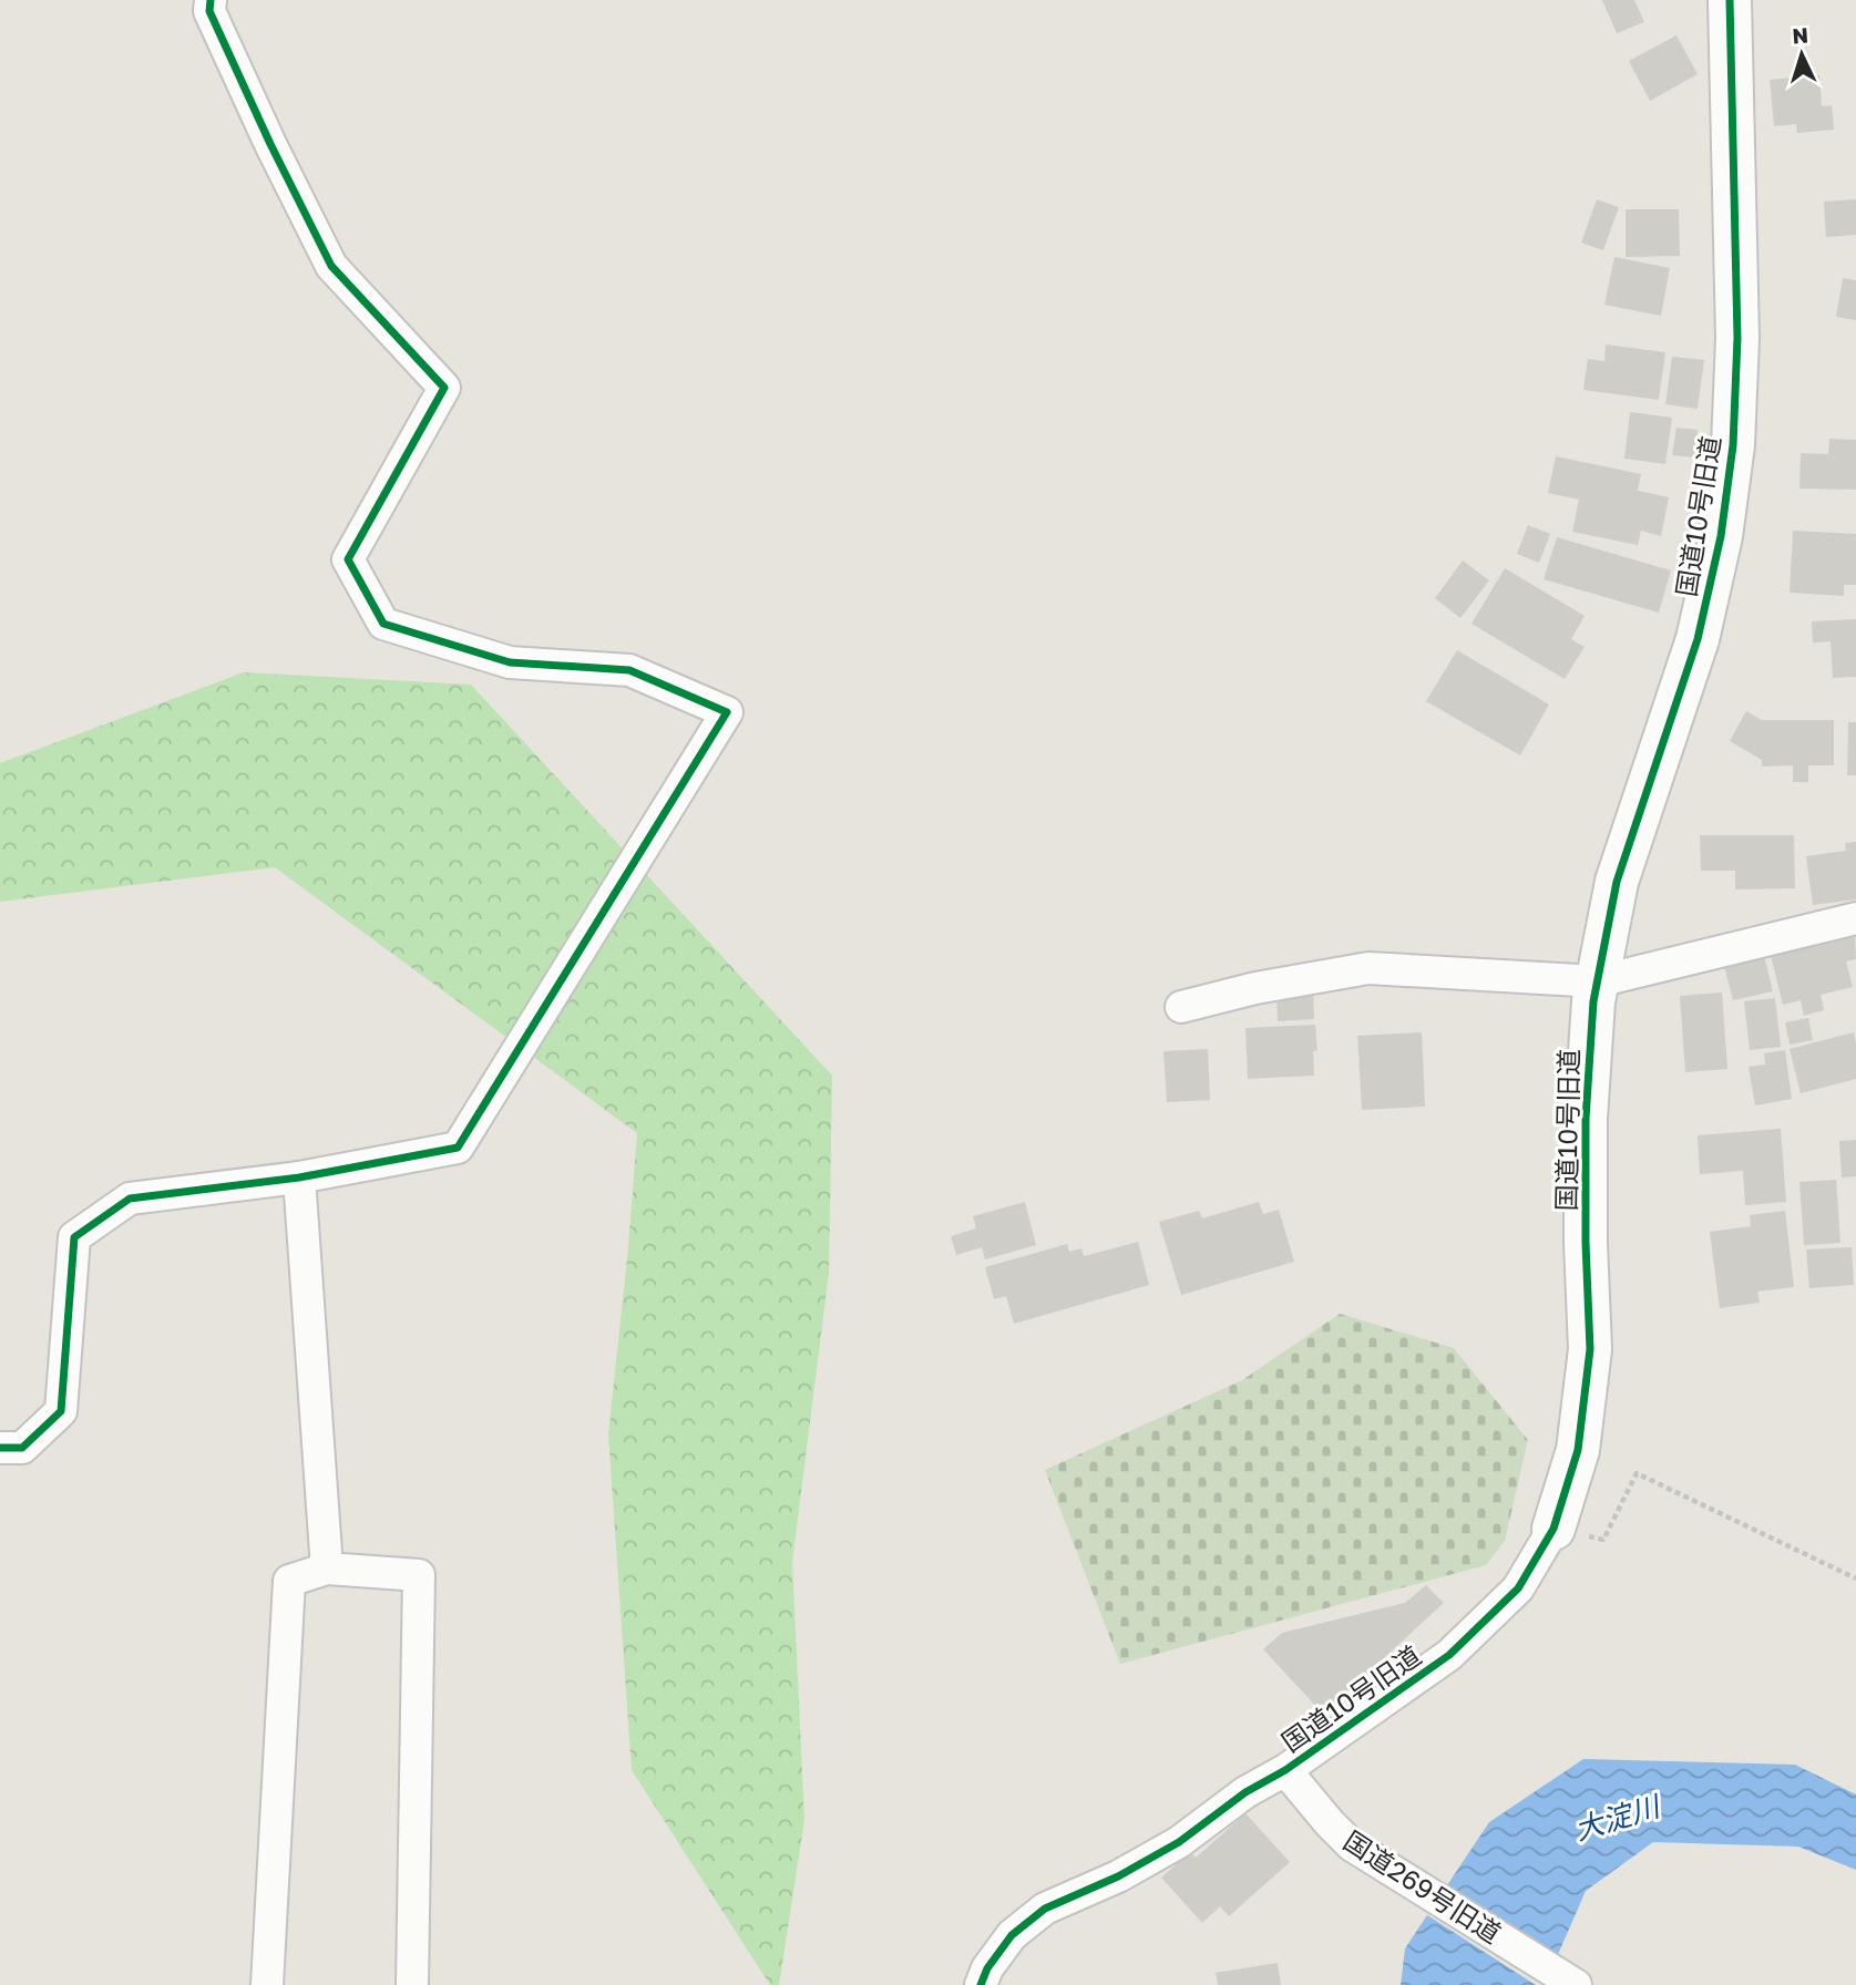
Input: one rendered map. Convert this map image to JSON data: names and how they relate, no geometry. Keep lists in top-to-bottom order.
{
  "streets": {
    "street": ["国道10号旧道", "国道269号旧道"]
  },
  "crossings": [
    ["国道10号旧道", "国道269号旧道"]
  ],
  "water": ["大淀川"],
  "north": "top"
}
